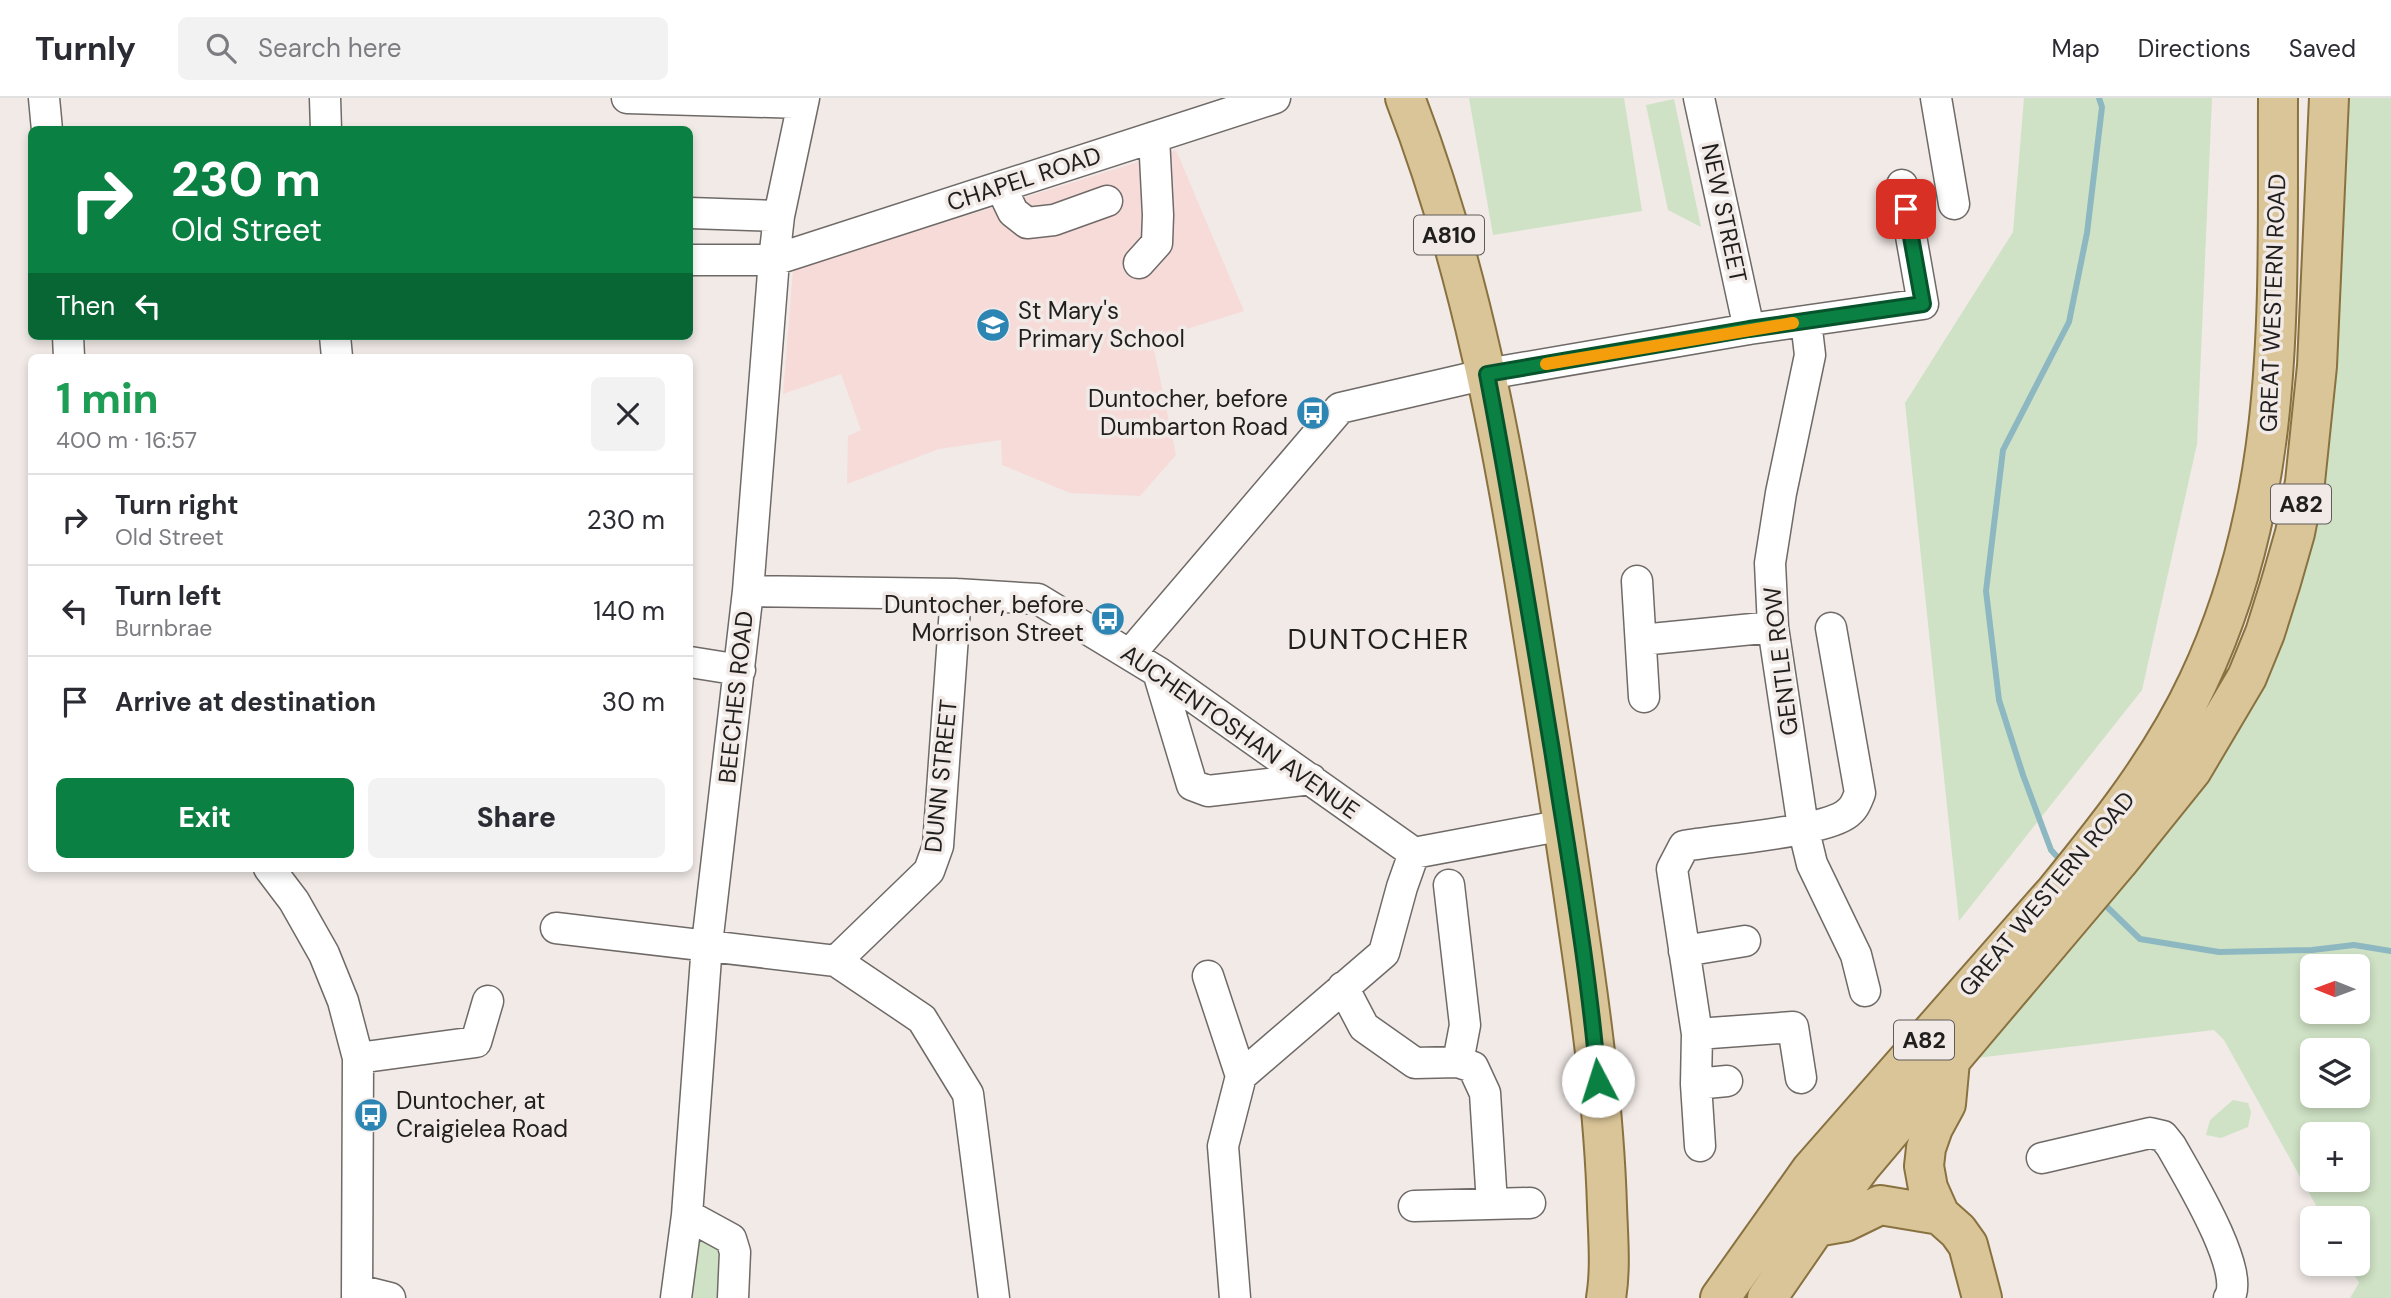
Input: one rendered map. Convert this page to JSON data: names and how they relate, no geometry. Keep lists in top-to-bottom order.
{
  "streets": {
    "main road": ["A810", "GREAT WESTERN ROAD", "A82"],
    "street": [
      "CHAPEL ROAD",
      "NEW STREET",
      "GENTLE ROW",
      "BEECHES ROAD",
      "AUCHENTOSHAN AVENUE",
      "DUNN STREET"
    ]
  },
  "crossings": [
    ["CHAPEL ROAD", "BEECHES ROAD"],
    ["BEECHES ROAD", "AUCHENTOSHAN AVENUE"],
    ["AUCHENTOSHAN AVENUE", "DUNN STREET"]
  ],
  "districts": ["DUNTOCHER"],
  "places": {
    "school or university": ["St Mary's Primary School"],
    "bus stop": ["Duntocher, before Dumbarton Road", "Duntocher, before Morrison Street", "Duntocher, at Craigielea Road"]
  },
  "north": "left",
  "page": {
    "header": "Turnly",
    "search": "Search here",
    "nav": ["Map", "Directions", "Saved"],
    "turn": ["230 m", "Old Street"],
    "then": "Then",
    "heading": ["1 min", "400 m · 16:57"],
    "list": [
      {
        "name": "Turn right",
        "note": "Old Street",
        "value": "230 m"
      },
      {
        "name": "Turn left",
        "note": "Burnbrae",
        "value": "140 m"
      },
      {
        "name": "Arrive at destination",
        "value": "30 m"
      }
    ],
    "buttons": ["Exit", "Share"],
    "map_buttons": ["+", "−"]
  }
}
